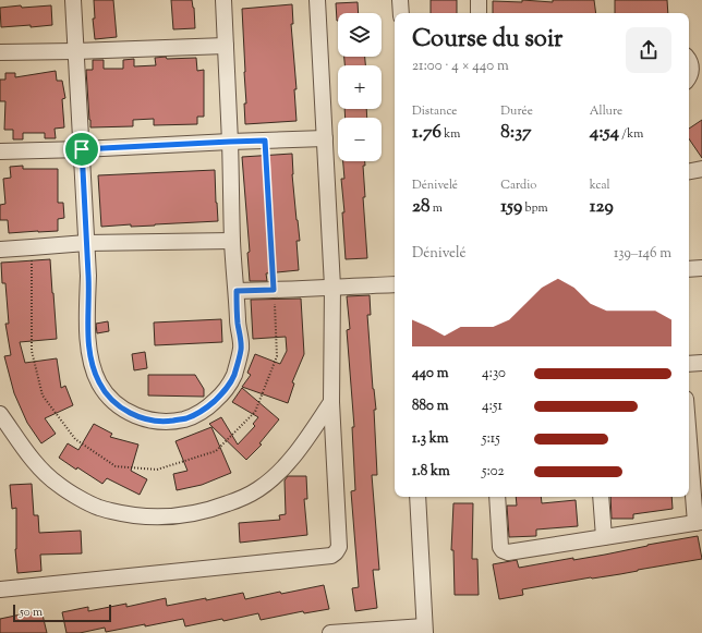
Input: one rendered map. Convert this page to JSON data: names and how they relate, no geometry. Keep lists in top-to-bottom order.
{
  "scale_bar": "50 m",
  "page": {
    "map_buttons": ["+", "−"],
    "heading": ["Course du soir", "21:00 · 4 × 440 m"],
    "stats": [
      ["Distance", "1.76 km"],
      ["Durée", "8:37"],
      ["Allure", "4:54 /km"],
      ["Dénivelé", "28 m"],
      ["Cardio", "159 bpm"],
      ["kcal", "129"]
    ],
    "chart": ["Dénivelé", "139–146 m"],
    "list": [
      {
        "name": "440 m",
        "note": "4:30"
      },
      {
        "name": "880 m",
        "note": "4:51"
      },
      {
        "name": "1.3 km",
        "note": "5:15"
      },
      {
        "name": "1.8 km",
        "note": "5:02"
      }
    ],
    "scale": "50 m"
  }
}
